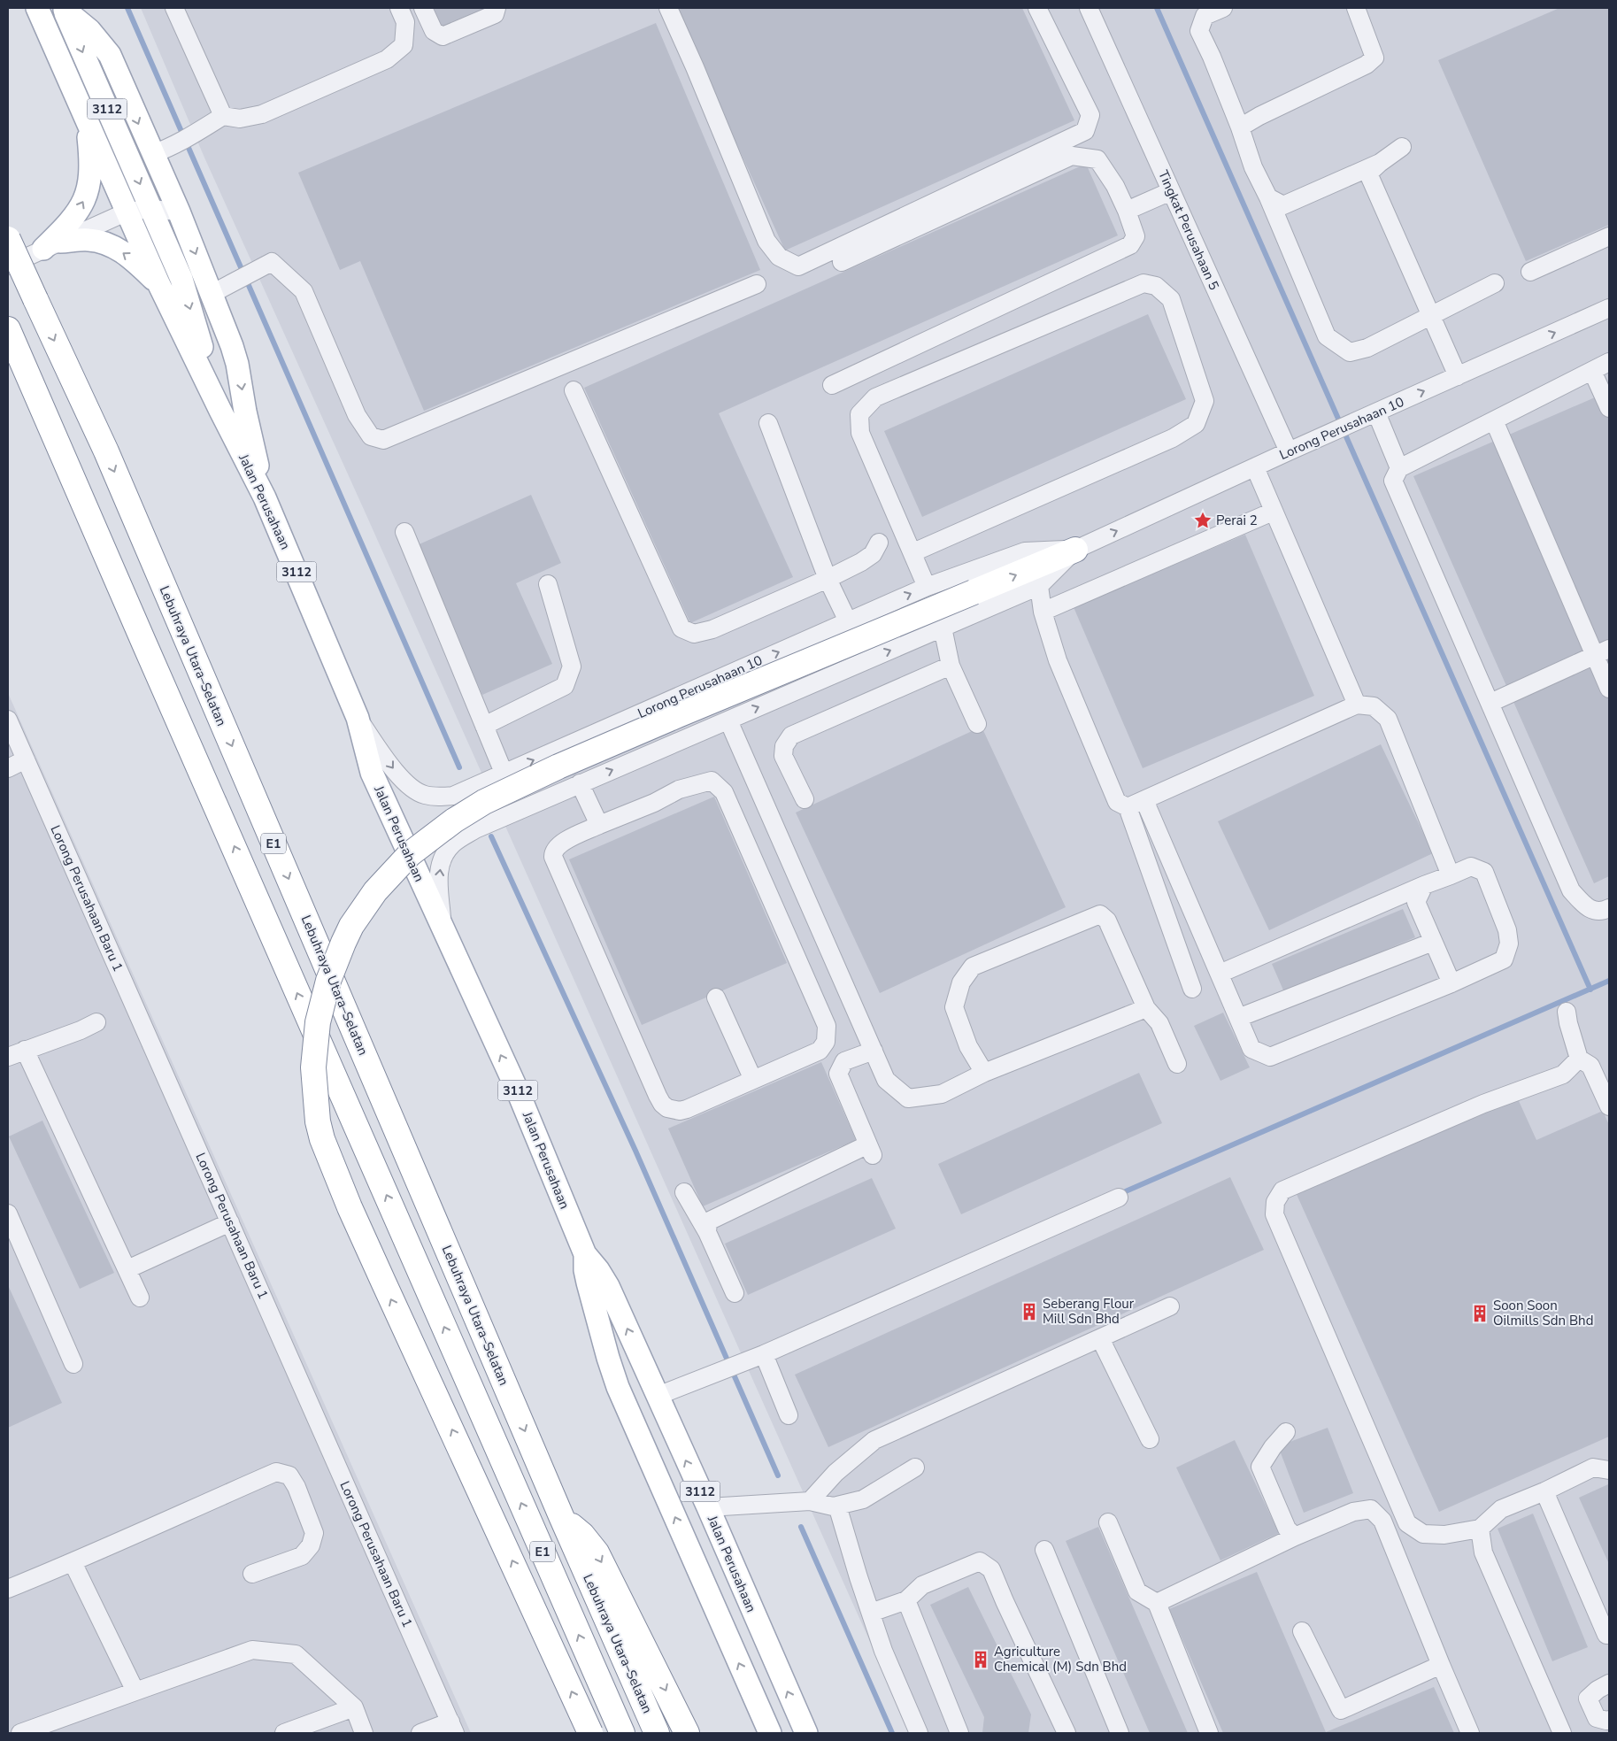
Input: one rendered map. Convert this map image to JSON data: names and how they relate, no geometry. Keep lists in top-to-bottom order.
{
  "streets": {
    "highway": ["Lebuhraya Utara–Selatan", "E1"],
    "main road": ["3112", "Jalan Perusahaan"],
    "street": ["Tingkat Perusahaan 5", "Lorong Perusahaan 10", "Lorong Perusahaan Baru 1"]
  },
  "crossings": [
    ["Tingkat Perusahaan 5", "Lorong Perusahaan 10"],
    ["Lorong Perusahaan 10", "Jalan Perusahaan"]
  ],
  "places": {
    "place": ["Perai 2"],
    "building": ["Seberang Flour Mill Sdn Bhd", "Soon Soon Oilmills Sdn Bhd", "Agriculture Chemical (M) Sdn Bhd"]
  }
}
